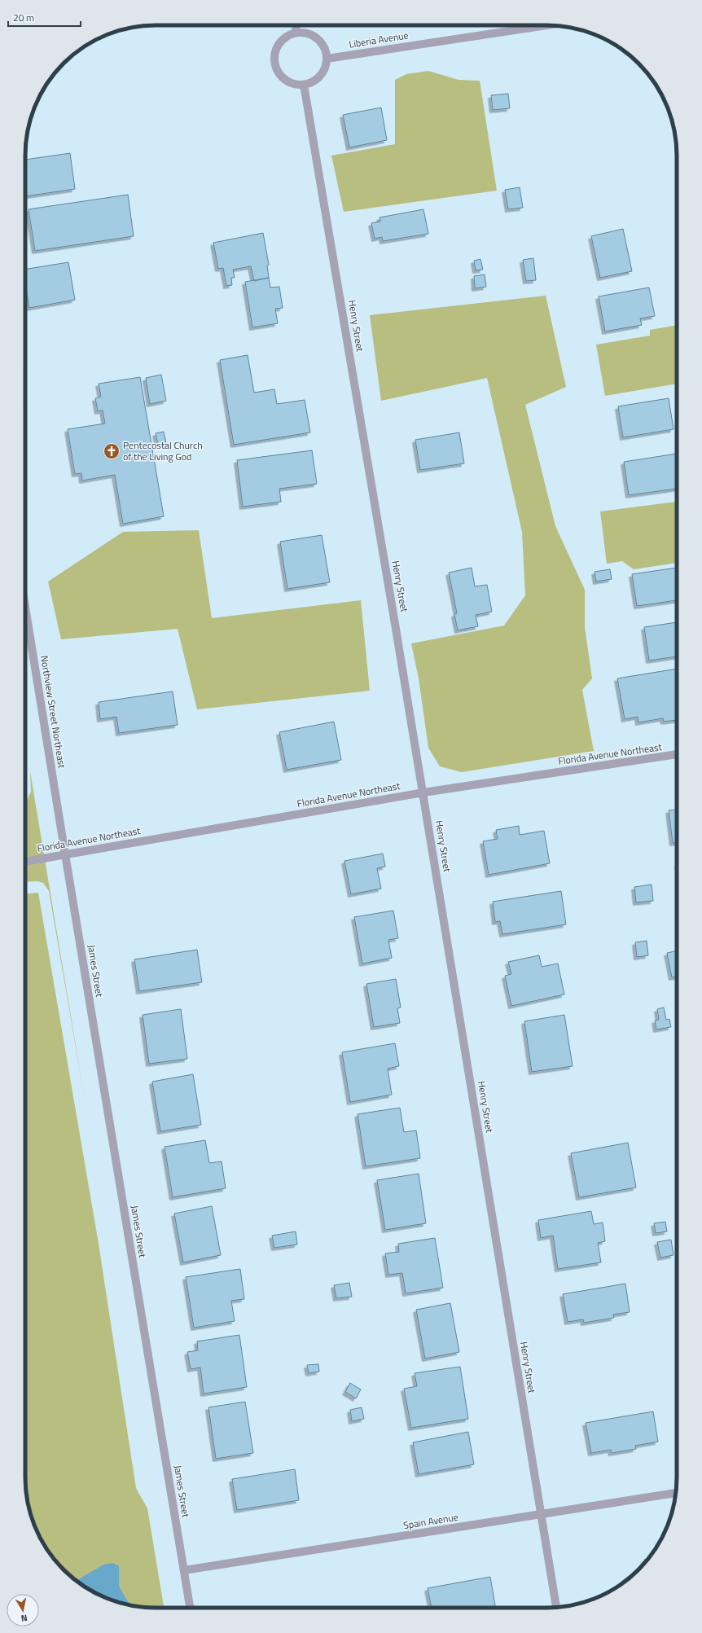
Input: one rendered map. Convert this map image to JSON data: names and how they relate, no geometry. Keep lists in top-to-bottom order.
{
  "streets": {
    "street": [
      "Liberia Avenue",
      "Henry Street",
      "Northview Street Northeast",
      "Florida Avenue Northeast",
      "James Street",
      "Spain Avenue"
    ]
  },
  "crossings": [
    ["Liberia Avenue", "Henry Street"],
    ["Henry Street", "Florida Avenue Northeast"],
    ["Henry Street", "Spain Avenue"],
    ["Northview Street Northeast", "Florida Avenue Northeast"],
    ["Northview Street Northeast", "James Street"],
    ["Florida Avenue Northeast", "James Street"],
    ["James Street", "Spain Avenue"]
  ],
  "places": {
    "church": ["Pentecostal Church of the Living God"]
  },
  "scale_bar": "20 m",
  "north": "bottom"
}
